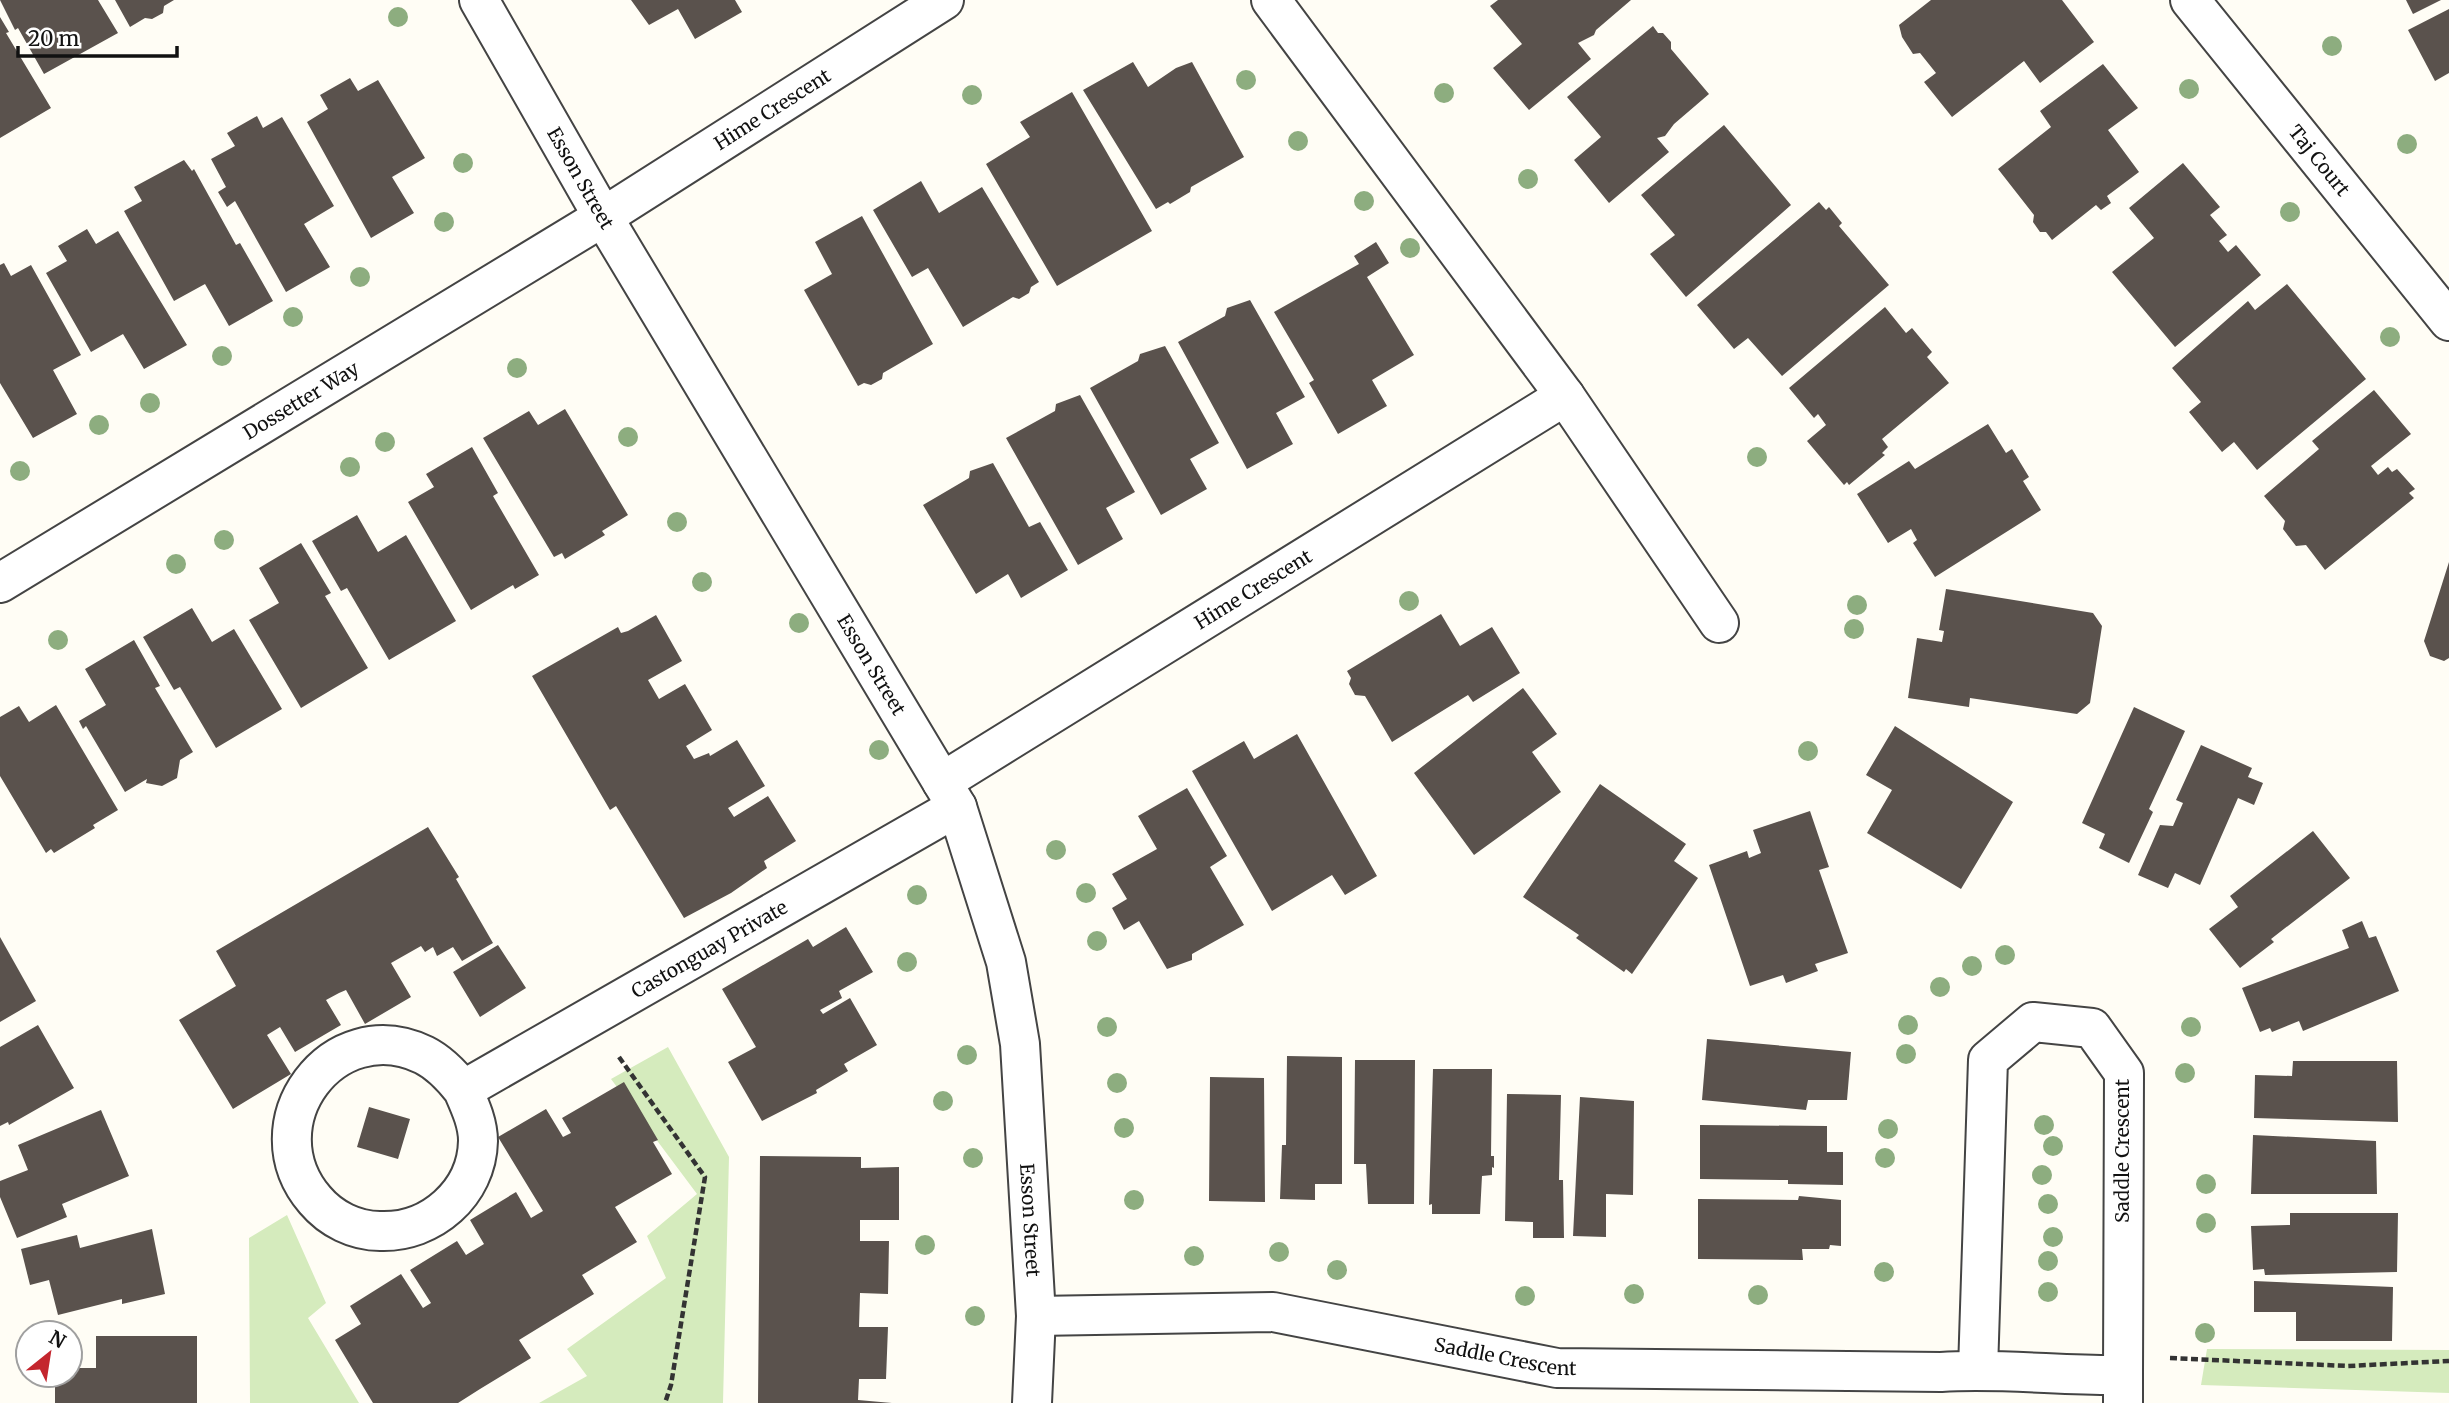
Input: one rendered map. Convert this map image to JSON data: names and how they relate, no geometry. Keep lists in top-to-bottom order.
{
  "streets": {
    "street": [
      "Hime Crescent",
      "Taj Court",
      "Esson Street",
      "Dossetter Way",
      "Castonguay Private",
      "Saddle Crescent"
    ]
  },
  "crossings": [
    ["Hime Crescent", "Esson Street"],
    ["Hime Crescent", "Dossetter Way"],
    ["Hime Crescent", "Castonguay Private"],
    ["Esson Street", "Dossetter Way"],
    ["Esson Street", "Castonguay Private"],
    ["Esson Street", "Saddle Crescent"]
  ],
  "scale_bar": "20 m",
  "north": "top right"
}
